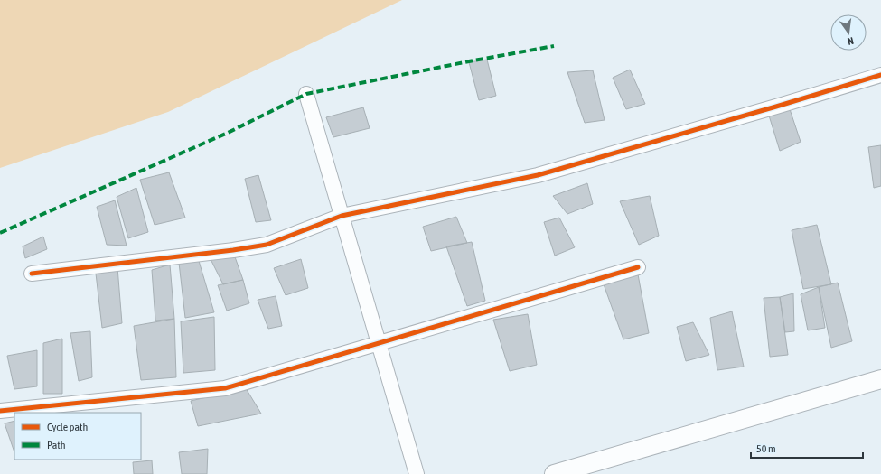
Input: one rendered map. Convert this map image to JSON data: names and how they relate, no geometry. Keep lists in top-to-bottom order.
{
  "legend": ["Cycle path", "Path"],
  "scale_bar": "50 m",
  "north": "bottom"
}
